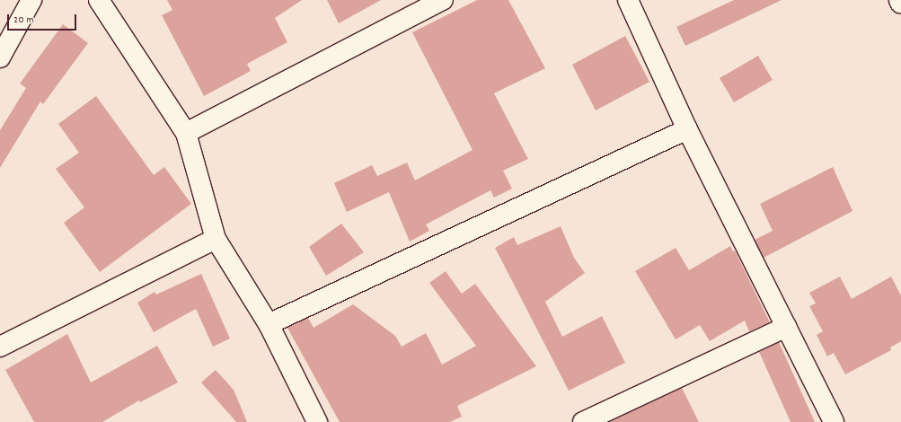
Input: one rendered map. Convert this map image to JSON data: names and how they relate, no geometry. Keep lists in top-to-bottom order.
{
  "scale_bar": "20 m"
}
